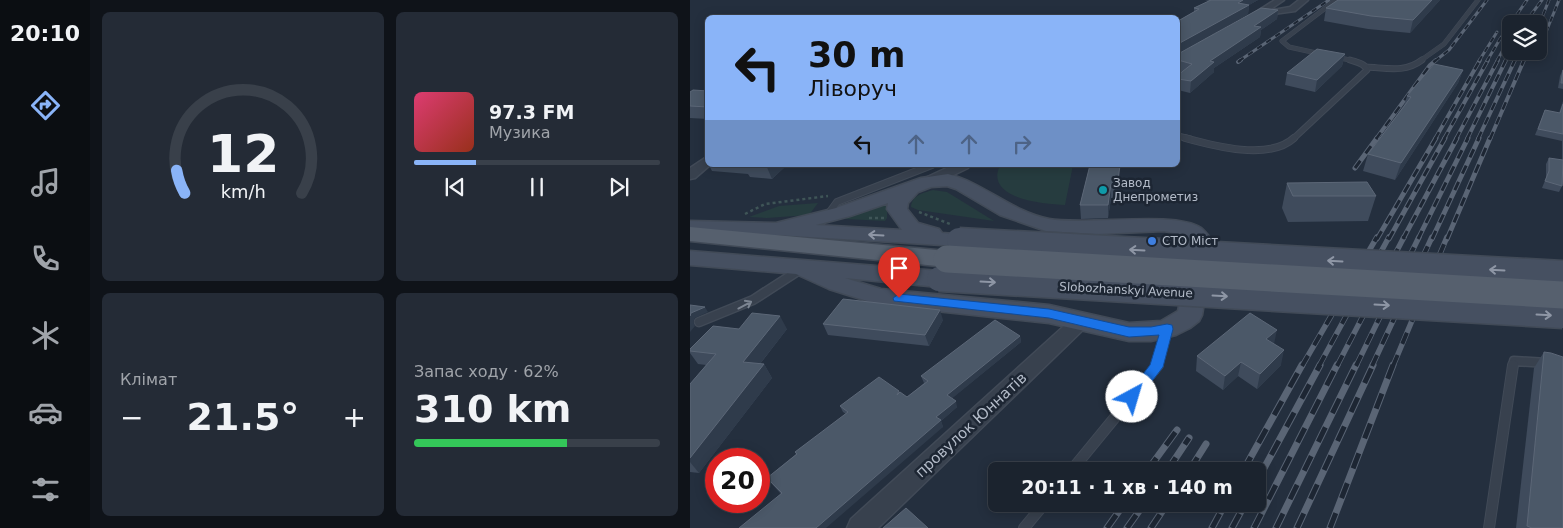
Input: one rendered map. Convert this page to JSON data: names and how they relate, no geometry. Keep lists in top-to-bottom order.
{
  "streets": {
    "main road": ["Slobozhanskyi Avenue"],
    "street": ["провулок Юннатів"]
  },
  "places": ["Завод Днепрометиз", "СТО Міст"],
  "page": {
    "tabs": "20:10",
    "turn": ["30 m", "Ліворуч"],
    "song": ["97.3 FM", "Музика"],
    "tile": [
      "Клімат",
      ["Запас ходу · 62%", "310 km"]
    ],
    "heat": ["−", "21.5°", "+"],
    "limit": "20",
    "trip": "20:11 · 1 хв · 140 m",
    "gauge": ["12", "km/h"]
  }
}
